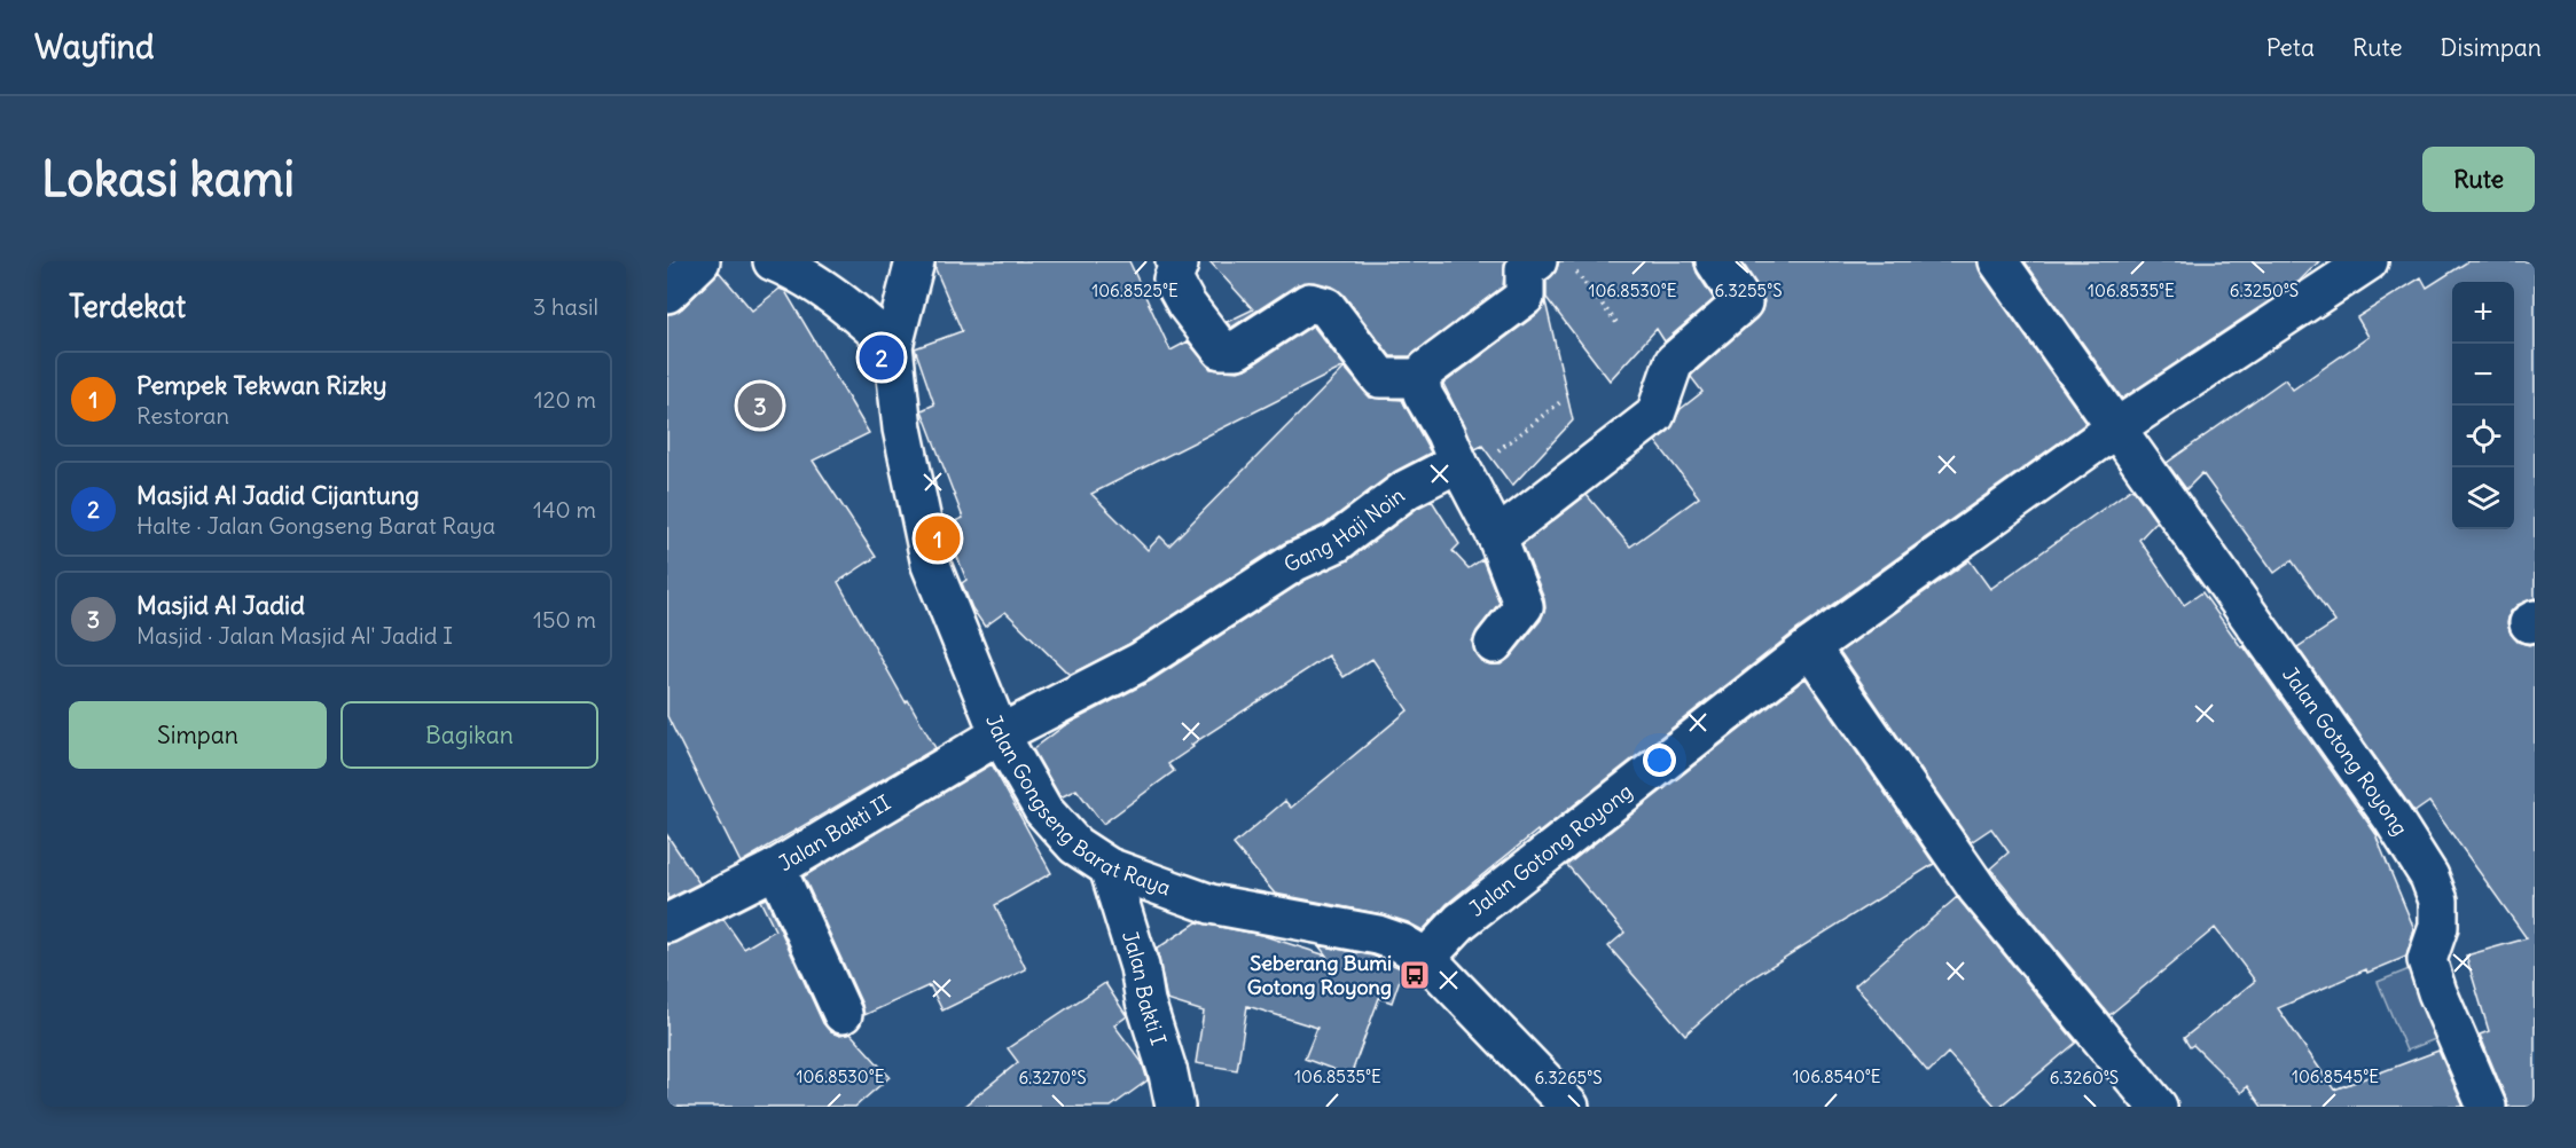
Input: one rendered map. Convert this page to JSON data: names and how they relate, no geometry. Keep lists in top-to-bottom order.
{
  "streets": {
    "street": [
      "Gang Haji Noin",
      "Jalan Gotong Royong",
      "Jalan Gongseng Barat Raya",
      "Jalan Bakti II",
      "Jalan Bakti I"
    ]
  },
  "crossings": [
    ["Gang Haji Noin", "Jalan Gongseng Barat Raya"],
    ["Gang Haji Noin", "Jalan Bakti II"],
    ["Jalan Gotong Royong", "Jalan Gongseng Barat Raya"],
    ["Jalan Gongseng Barat Raya", "Jalan Bakti II"],
    ["Jalan Gongseng Barat Raya", "Jalan Bakti I"]
  ],
  "places": {
    "bus stop": ["Seberang Bumi Gotong Royong"]
  },
  "page": {
    "header": "Wayfind",
    "nav": ["Peta", "Rute", "Disimpan"],
    "buttons": [
      "Rute",
      ["Simpan", "Bagikan"]
    ],
    "title": "Lokasi kami",
    "heading": ["Terdekat", "3 hasil"],
    "map_buttons": ["+", "−"],
    "pins": ["2", "3", "1"],
    "list": [
      {
        "mark": "1",
        "name": "Pempek Tekwan Rizky",
        "note": "Restoran",
        "value": "120 m"
      },
      {
        "mark": "2",
        "name": "Masjid Al Jadid Cijantung",
        "note": "Halte · Jalan Gongseng Barat Raya",
        "value": "140 m"
      },
      {
        "mark": "3",
        "name": "Masjid Al Jadid",
        "note": "Masjid · Jalan Masjid Al' Jadid I",
        "value": "150 m"
      }
    ]
  },
  "coordinates": [
    "6.3255°S",
    "6.3250°S",
    "106.8525°E",
    "106.8530°E",
    "106.8535°E",
    "106.8540°E",
    "106.8545°E",
    "6.3270°S",
    "6.3265°S",
    "6.3260°S"
  ]
}
